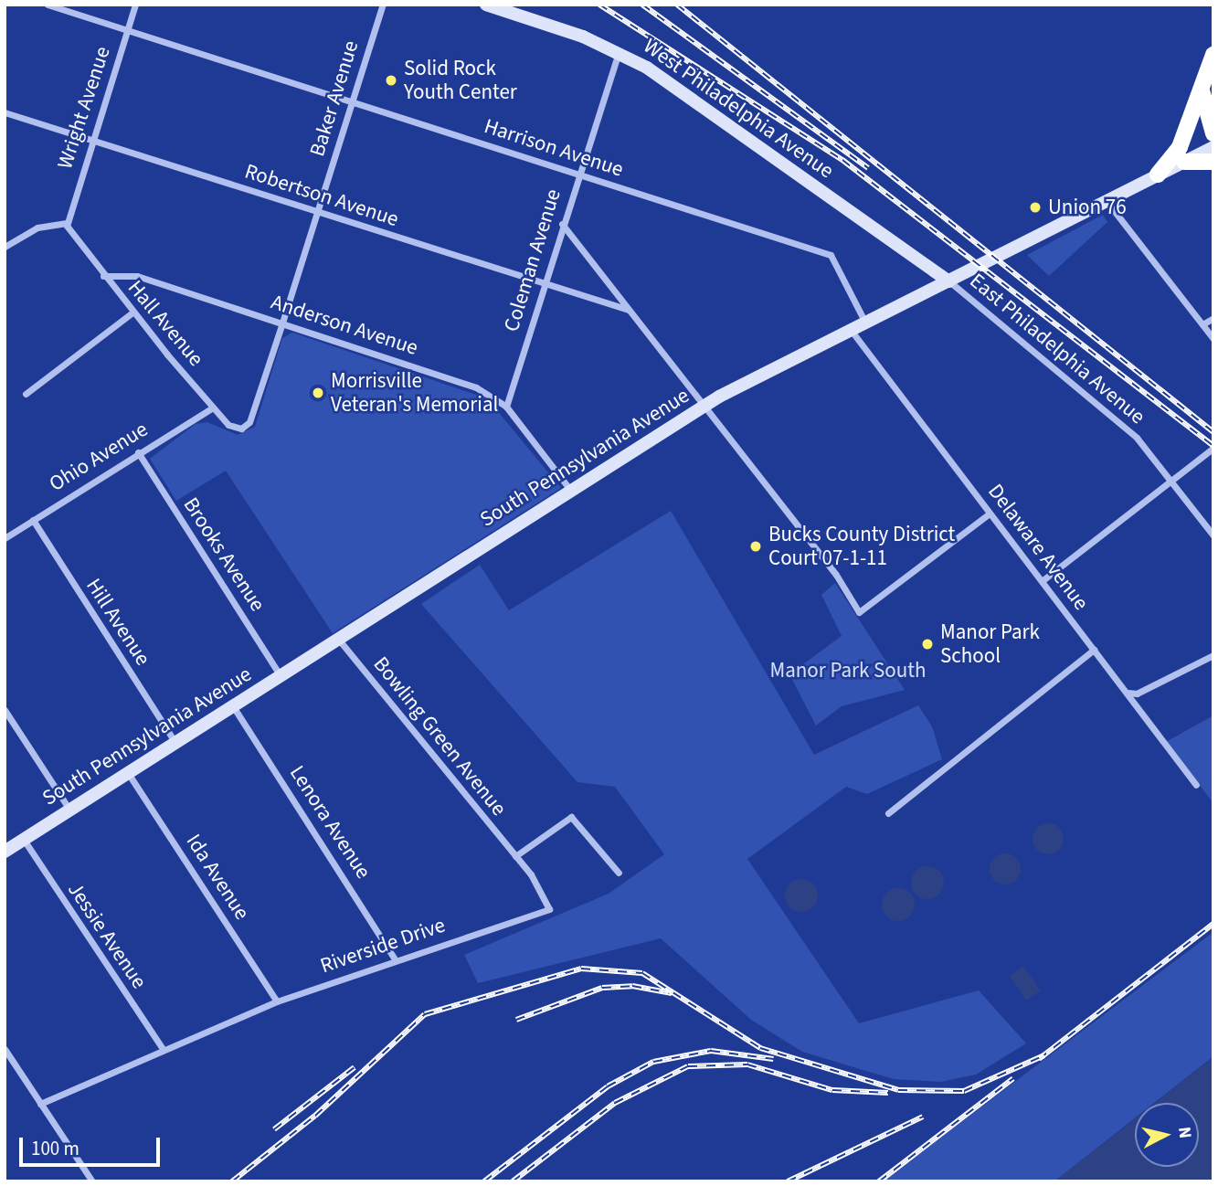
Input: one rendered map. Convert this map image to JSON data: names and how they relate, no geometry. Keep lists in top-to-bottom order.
{
  "streets": {
    "main road": ["West Philadelphia Avenue", "South Pennsylvania Avenue"],
    "street": [
      "Baker Avenue",
      "Wright Avenue",
      "Harrison Avenue",
      "Robertson Avenue",
      "Coleman Avenue",
      "Hall Avenue",
      "Anderson Avenue",
      "East Philadelphia Avenue",
      "Ohio Avenue",
      "Delaware Avenue",
      "Brooks Avenue",
      "Hill Avenue",
      "Bowling Green Avenue",
      "Lenora Avenue",
      "Ida Avenue",
      "Jessie Avenue",
      "Riverside Drive"
    ]
  },
  "crossings": [
    ["Baker Avenue", "Harrison Avenue"],
    ["Baker Avenue", "Robertson Avenue"],
    ["Baker Avenue", "Hall Avenue"],
    ["Baker Avenue", "Anderson Avenue"],
    ["Wright Avenue", "Harrison Avenue"],
    ["Wright Avenue", "Robertson Avenue"],
    ["Wright Avenue", "Hall Avenue"],
    ["West Philadelphia Avenue", "Coleman Avenue"],
    ["West Philadelphia Avenue", "East Philadelphia Avenue"],
    ["West Philadelphia Avenue", "South Pennsylvania Avenue"],
    ["Harrison Avenue", "Coleman Avenue"],
    ["Harrison Avenue", "South Pennsylvania Avenue"],
    ["Robertson Avenue", "Coleman Avenue"],
    ["Coleman Avenue", "Anderson Avenue"],
    ["Hall Avenue", "Anderson Avenue"],
    ["Hall Avenue", "Ohio Avenue"],
    ["Anderson Avenue", "South Pennsylvania Avenue"],
    ["East Philadelphia Avenue", "South Pennsylvania Avenue"],
    ["Ohio Avenue", "Brooks Avenue"],
    ["Ohio Avenue", "Hill Avenue"],
    ["South Pennsylvania Avenue", "Delaware Avenue"],
    ["South Pennsylvania Avenue", "Brooks Avenue"],
    ["South Pennsylvania Avenue", "Hill Avenue"],
    ["South Pennsylvania Avenue", "Bowling Green Avenue"],
    ["South Pennsylvania Avenue", "Lenora Avenue"],
    ["South Pennsylvania Avenue", "Ida Avenue"],
    ["South Pennsylvania Avenue", "Jessie Avenue"],
    ["Bowling Green Avenue", "Riverside Drive"],
    ["Lenora Avenue", "Riverside Drive"],
    ["Ida Avenue", "Riverside Drive"],
    ["Jessie Avenue", "Riverside Drive"]
  ],
  "parks": ["Manor Park South"],
  "places": [
    "Solid Rock Youth Center",
    "Union 76",
    "Morrisville Veteran's Memorial",
    "Bucks County District Court 07-1-11",
    "Manor Park School"
  ],
  "scale_bar": "100 m",
  "north": "right"
}
